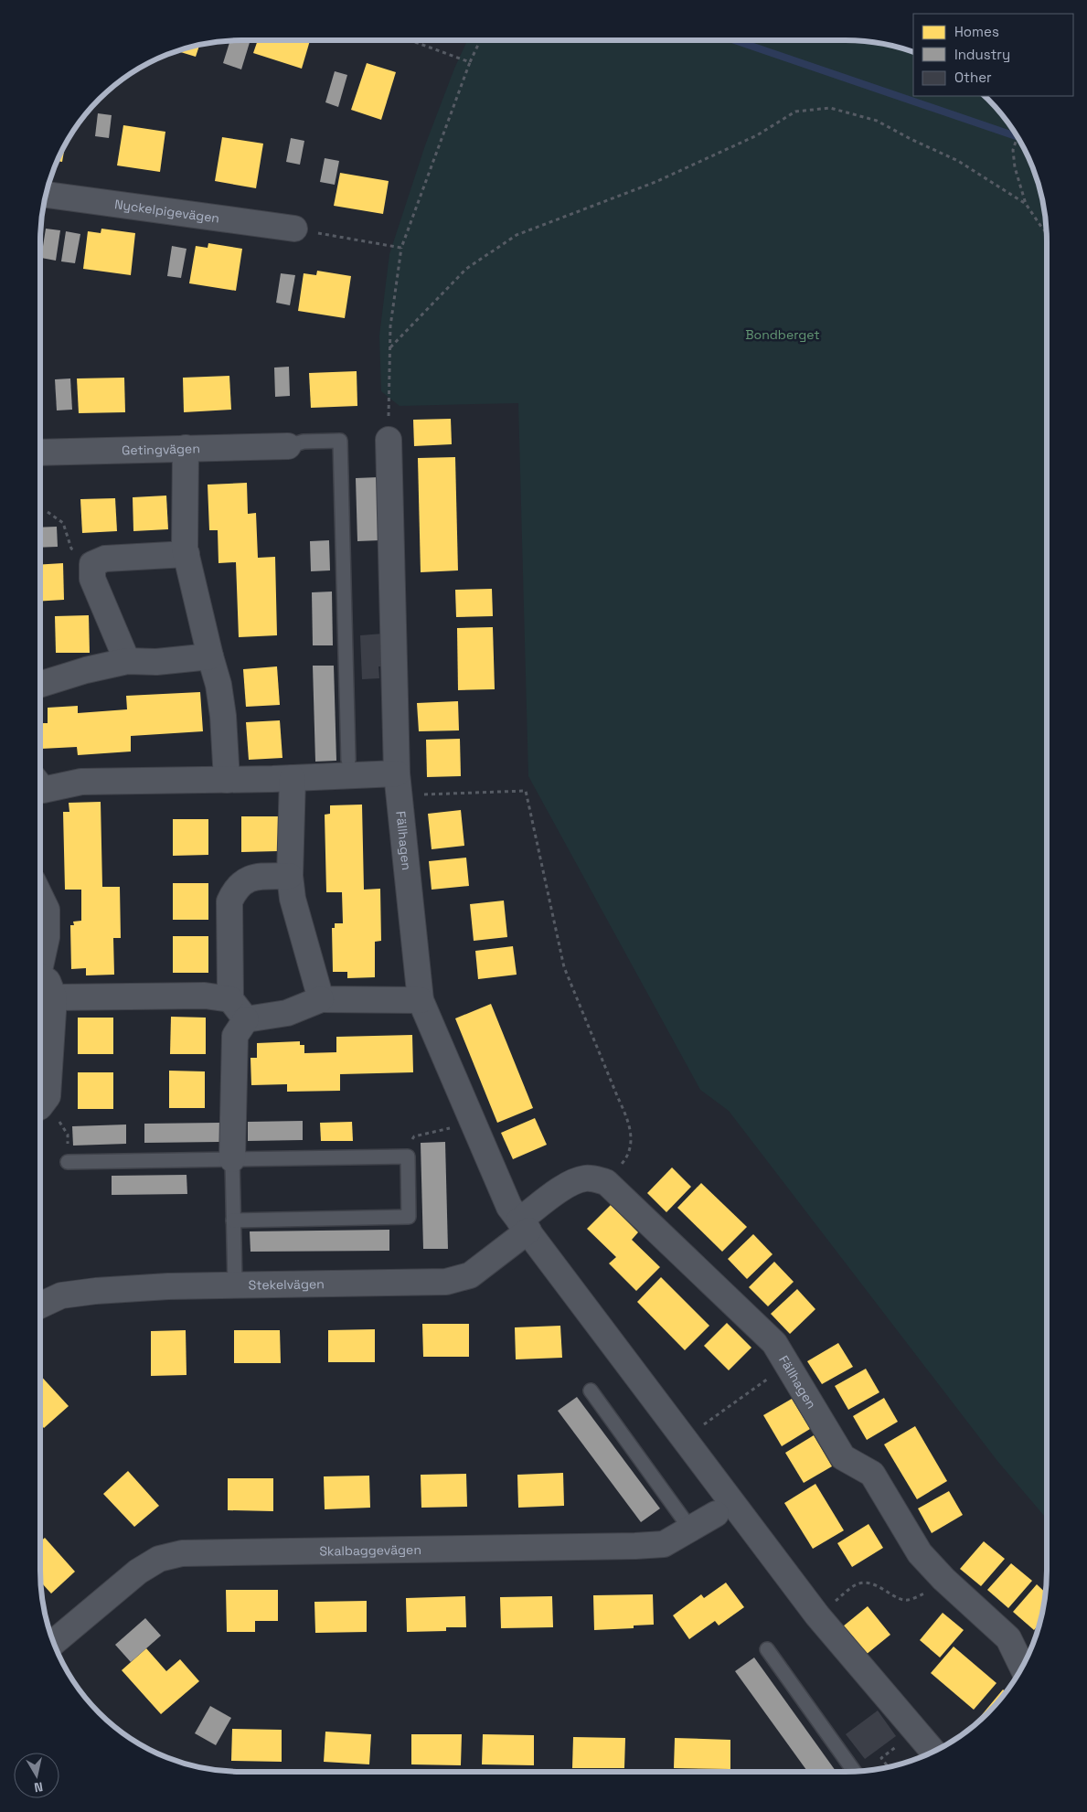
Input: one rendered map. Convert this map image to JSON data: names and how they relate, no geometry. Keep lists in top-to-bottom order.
{
  "streets": {
    "street": [
      "Nyckelpigevägen",
      "Getingvägen",
      "Fällhagen",
      "Stekelvägen",
      "Skalbaggevägen"
    ]
  },
  "crossings": [
    ["Fällhagen", "Stekelvägen"]
  ],
  "parks": ["Bondberget"],
  "legend": ["Homes", "Industry", "Other"],
  "north": "bottom"
}
